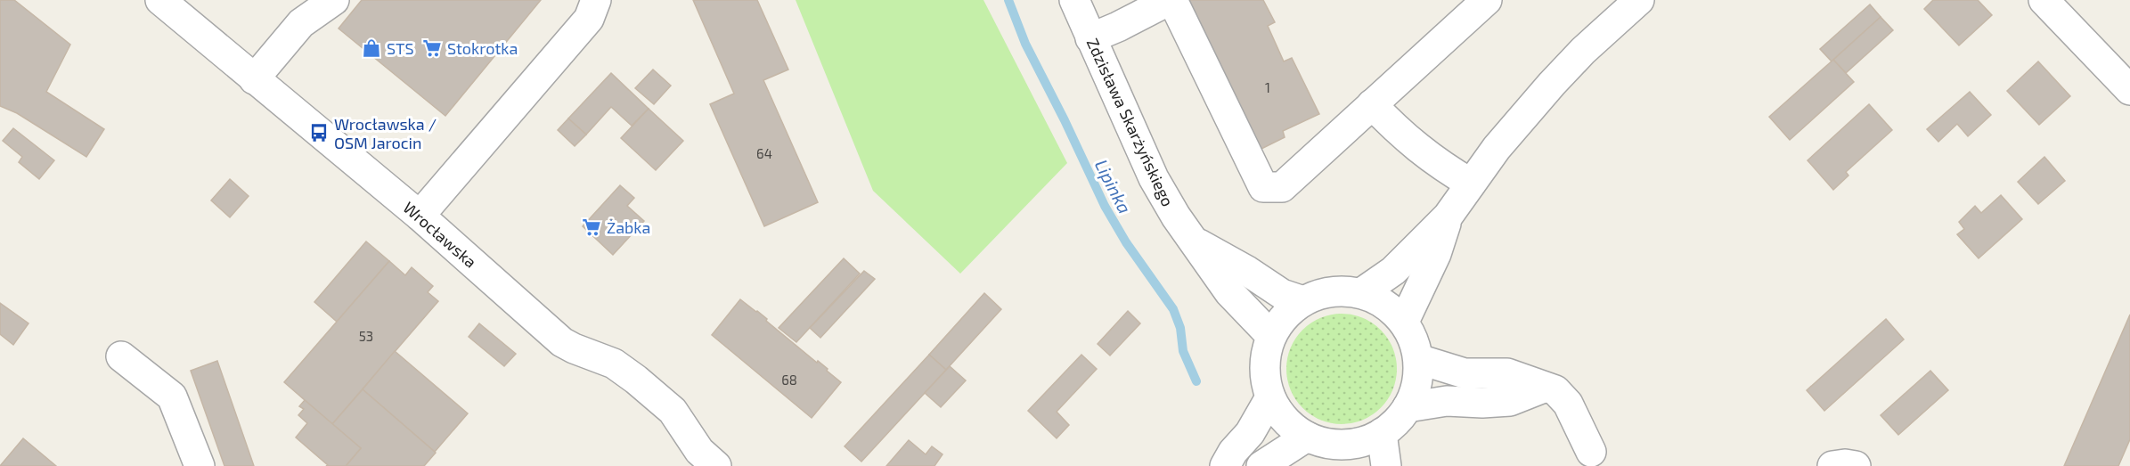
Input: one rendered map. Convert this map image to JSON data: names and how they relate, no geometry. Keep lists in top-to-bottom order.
{
  "streets": {
    "street": ["Zdzisława Skarżyńskiego", "Wrocławska"]
  },
  "water": ["Lipinka"],
  "places": {
    "shop": ["STS"],
    "supermarket": ["Stokrotka", "Żabka"],
    "bus stop": ["Wrocławska / OSM Jarocin"]
  },
  "house_numbers": [
    "1",
    "64",
    "53",
    "68"
  ]
}
